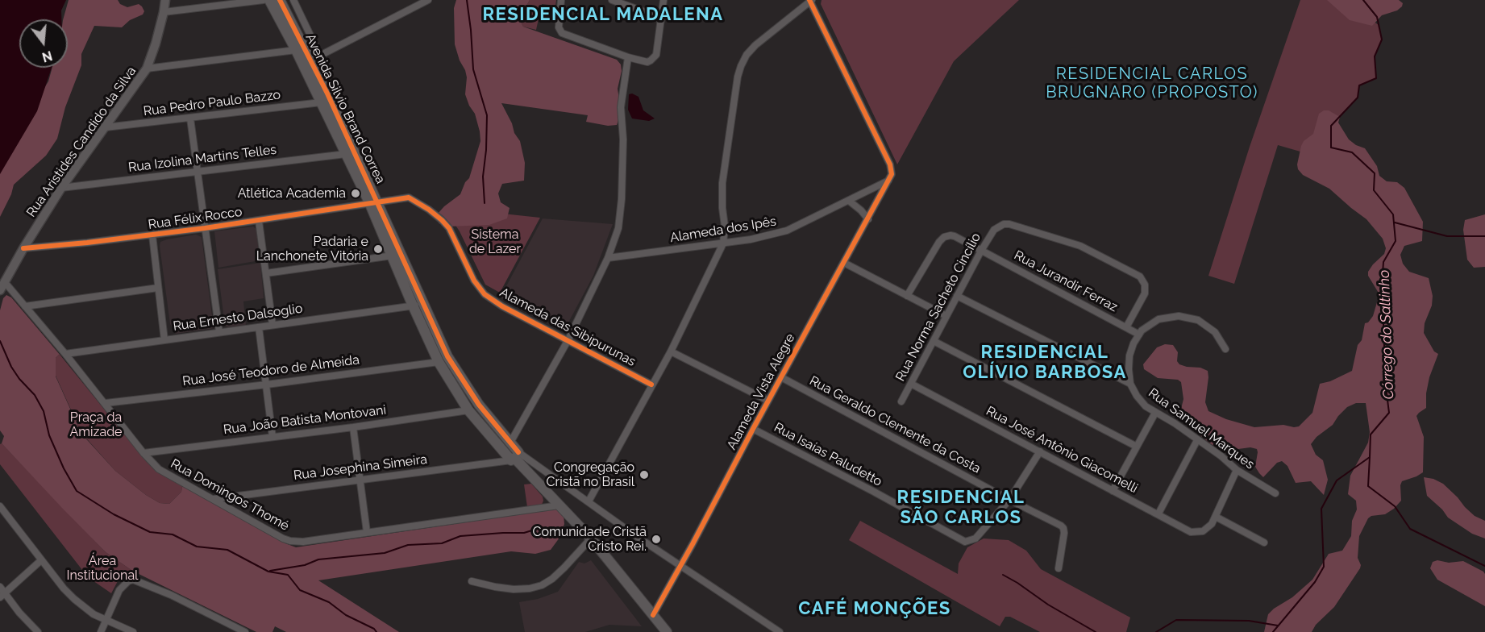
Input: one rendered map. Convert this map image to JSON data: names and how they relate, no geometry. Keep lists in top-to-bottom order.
{
  "streets": {
    "main road": ["Avenida Silvio Brand Correa"],
    "street": [
      "Rua Pedro Paulo Bazzo",
      "Rua Aristides Candido da Silva",
      "Rua Izolina Martins Telles",
      "Rua Félix Rocco",
      "Alameda dos Ipês",
      "Rua Jurandir Ferraz",
      "Rua Norma Sacheto Cincílio",
      "Rua Ernesto Dalsoglio",
      "Alameda das Sibipurunas",
      "Rua José Teodoro de Almeida",
      "Alameda Vista Alegre",
      "Rua João Batista Montovani",
      "Rua Geraldo Clemente da Costa",
      "Rua Samuel Marques",
      "Rua José Antônio Giacomelli",
      "Rua Isaías Paludetto",
      "Rua Josephina Simeira",
      "Rua Domingos Thomé"
    ]
  },
  "crossings": [
    ["Rua Pedro Paulo Bazzo", "Avenida Silvio Brand Correa"],
    ["Rua Pedro Paulo Bazzo", "Rua Aristides Candido da Silva"],
    ["Avenida Silvio Brand Correa", "Rua Izolina Martins Telles"],
    ["Avenida Silvio Brand Correa", "Rua Félix Rocco"],
    ["Avenida Silvio Brand Correa", "Rua Ernesto Dalsoglio"],
    ["Avenida Silvio Brand Correa", "Alameda das Sibipurunas"],
    ["Avenida Silvio Brand Correa", "Rua José Teodoro de Almeida"],
    ["Avenida Silvio Brand Correa", "Rua João Batista Montovani"],
    ["Avenida Silvio Brand Correa", "Rua Josephina Simeira"],
    ["Rua Aristides Candido da Silva", "Rua Izolina Martins Telles"],
    ["Rua Aristides Candido da Silva", "Rua Félix Rocco"],
    ["Rua Aristides Candido da Silva", "Rua Domingos Thomé"],
    ["Rua Félix Rocco", "Alameda das Sibipurunas"],
    ["Alameda dos Ipês", "Alameda Vista Alegre"],
    ["Rua Jurandir Ferraz", "Rua Norma Sacheto Cincílio"],
    ["Rua Norma Sacheto Cincílio", "Rua José Antônio Giacomelli"],
    ["Rua Ernesto Dalsoglio", "Rua Domingos Thomé"],
    ["Rua José Teodoro de Almeida", "Rua Domingos Thomé"],
    ["Alameda Vista Alegre", "Rua Geraldo Clemente da Costa"],
    ["Alameda Vista Alegre", "Rua Isaías Paludetto"],
    ["Rua João Batista Montovani", "Rua Domingos Thomé"],
    ["Rua Geraldo Clemente da Costa", "Rua Isaías Paludetto"],
    ["Rua Josephina Simeira", "Rua Domingos Thomé"]
  ],
  "districts": [
    "RESIDENCIAL MADALENA",
    "RESIDENCIAL CARLOS BRUGNARO (PROPOSTO)",
    "RESIDENCIAL OLÍVIO BARBOSA",
    "RESIDENCIAL SÃO CARLOS",
    "CAFÉ MONÇÕES"
  ],
  "water": ["Córrego do Saltinho"],
  "parks": ["Sistema de Lazer", "Praça da Amizade", "Área Institucional"],
  "places": [
    "Atlética Academia",
    "Padaria e Lanchonete Vitória",
    "Congregação Cristã no Brasil",
    "Comunidade Cristã Cristo Rei."
  ],
  "north": "bottom"
}
